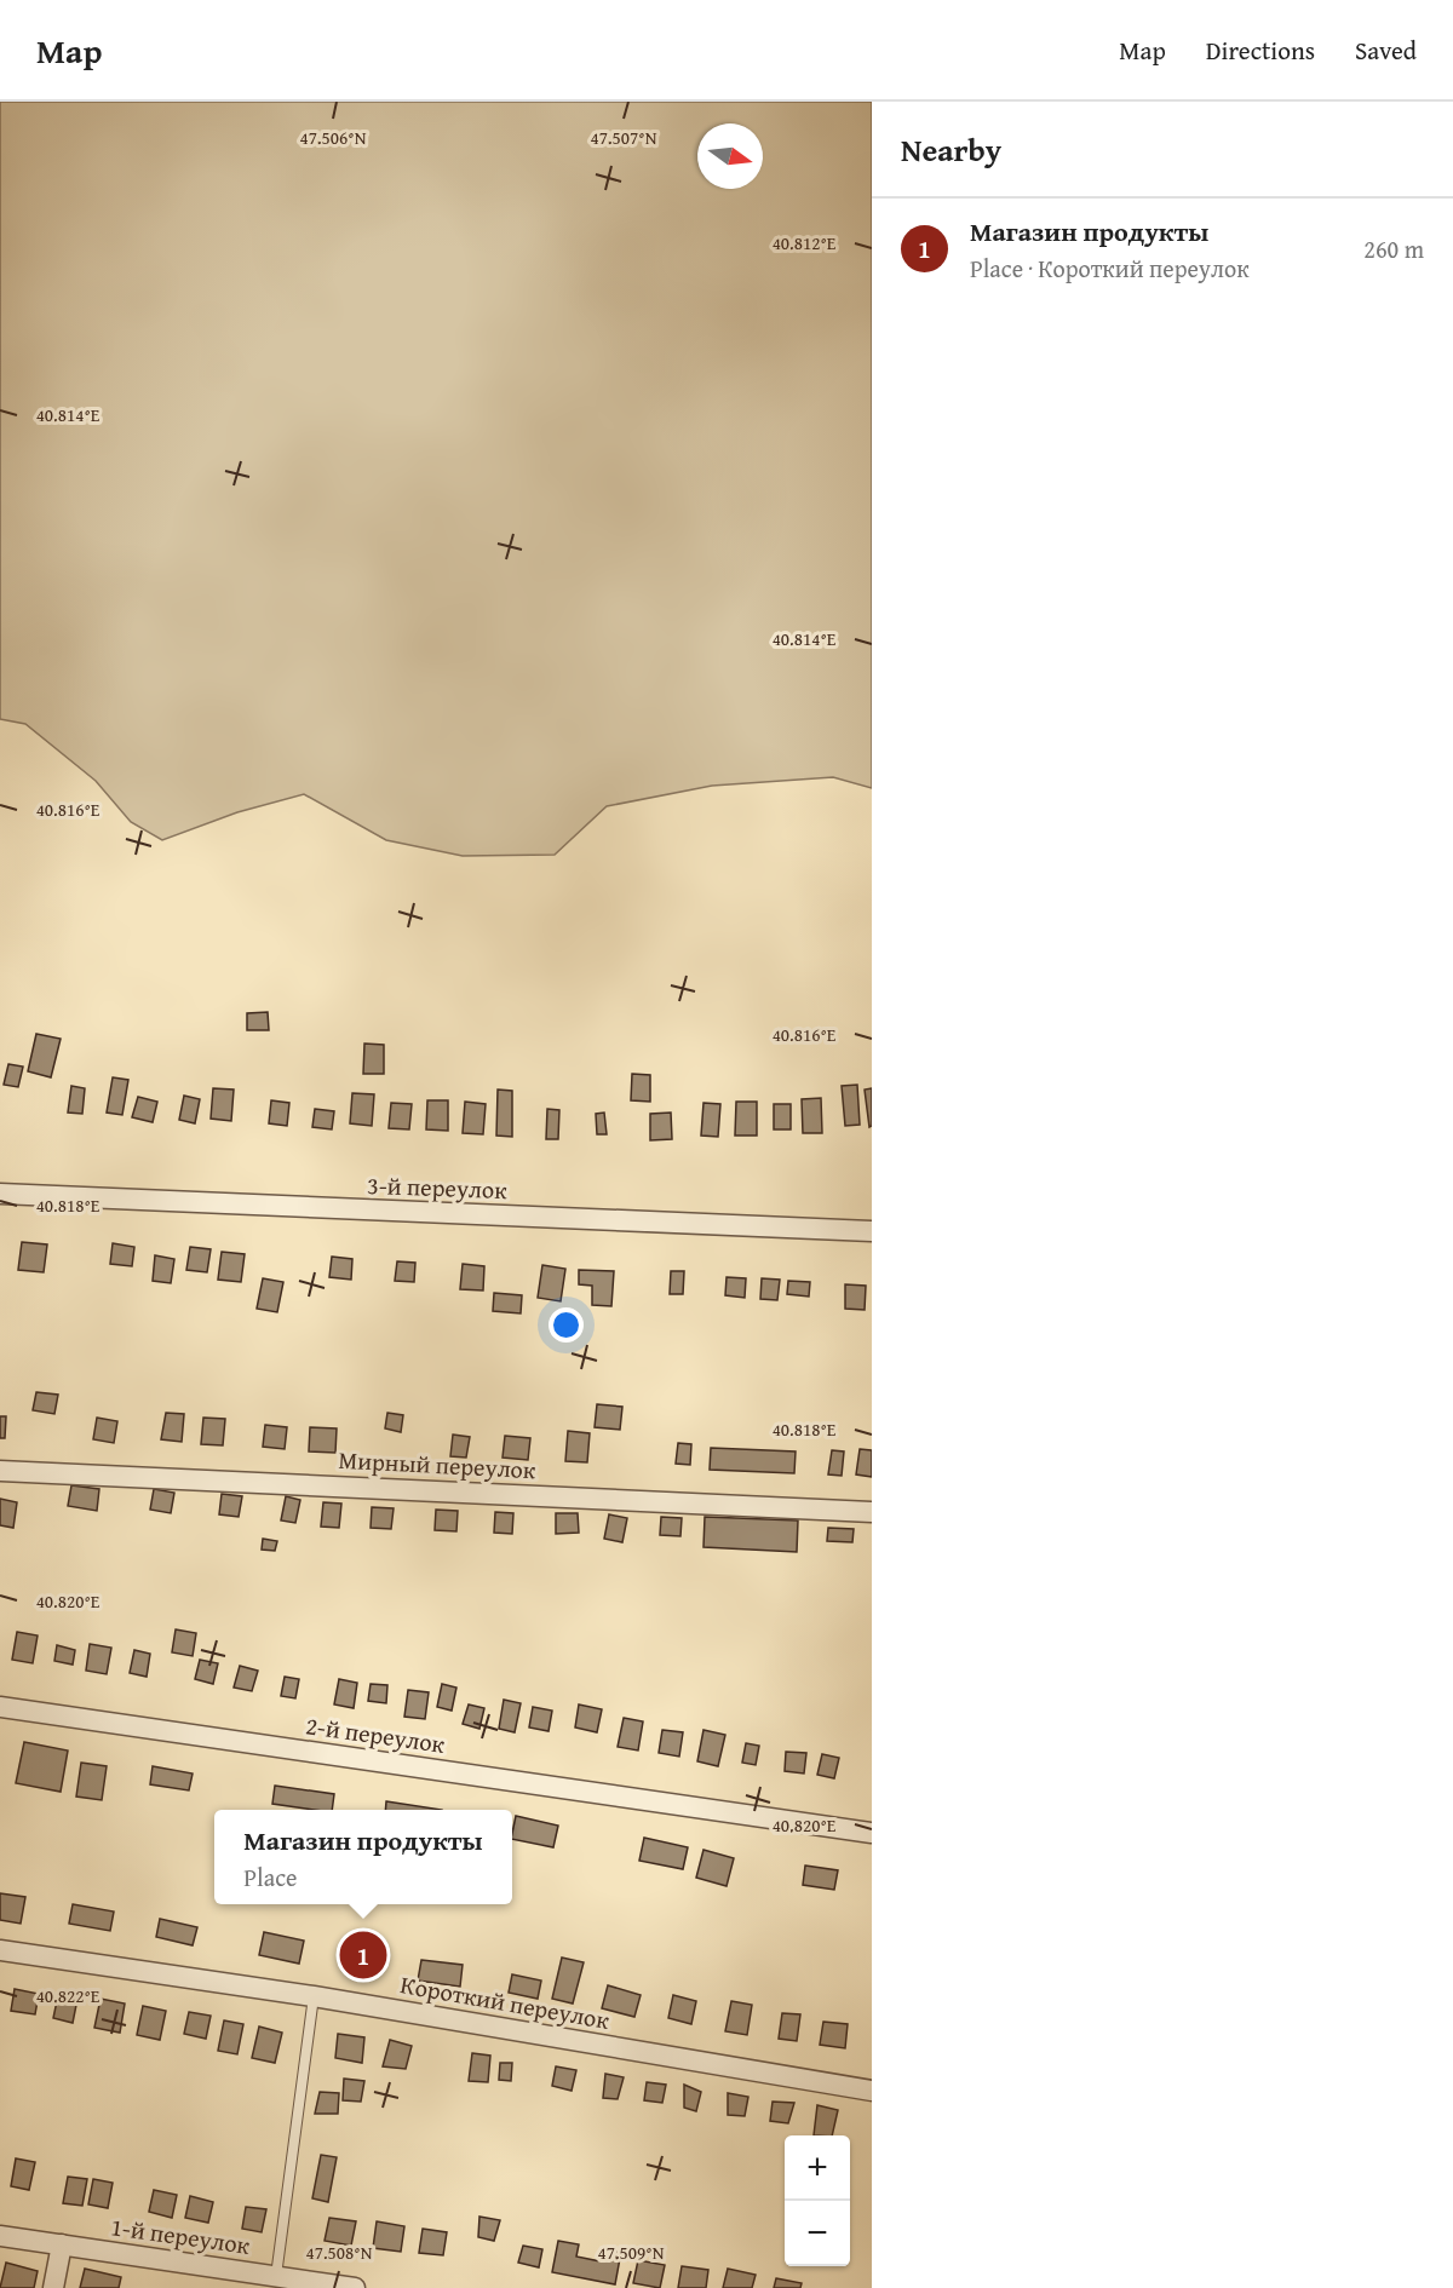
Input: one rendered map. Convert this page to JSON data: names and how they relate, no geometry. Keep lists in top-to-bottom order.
{
  "streets": {
    "street": [
      "3-й переулок",
      "Мирный переулок",
      "2-й переулок",
      "Короткий переулок",
      "1-й переулок"
    ]
  },
  "north": "right",
  "page": {
    "header": "Map",
    "nav": ["Map", "Directions", "Saved"],
    "heading": "Nearby",
    "list": [
      {
        "mark": "1",
        "name": "Магазин продукты",
        "note": "Place · Короткий переулок",
        "value": "260 m"
      }
    ],
    "popup": ["Магазин продукты", "Place"],
    "pins": "1",
    "map_buttons": ["+", "−"]
  },
  "coordinates": [
    "47.506°N",
    "47.507°N",
    "40.812°E",
    "40.814°E",
    "40.816°E",
    "40.818°E",
    "40.820°E",
    "40.822°E",
    "47.508°N",
    "47.509°N"
  ]
}
